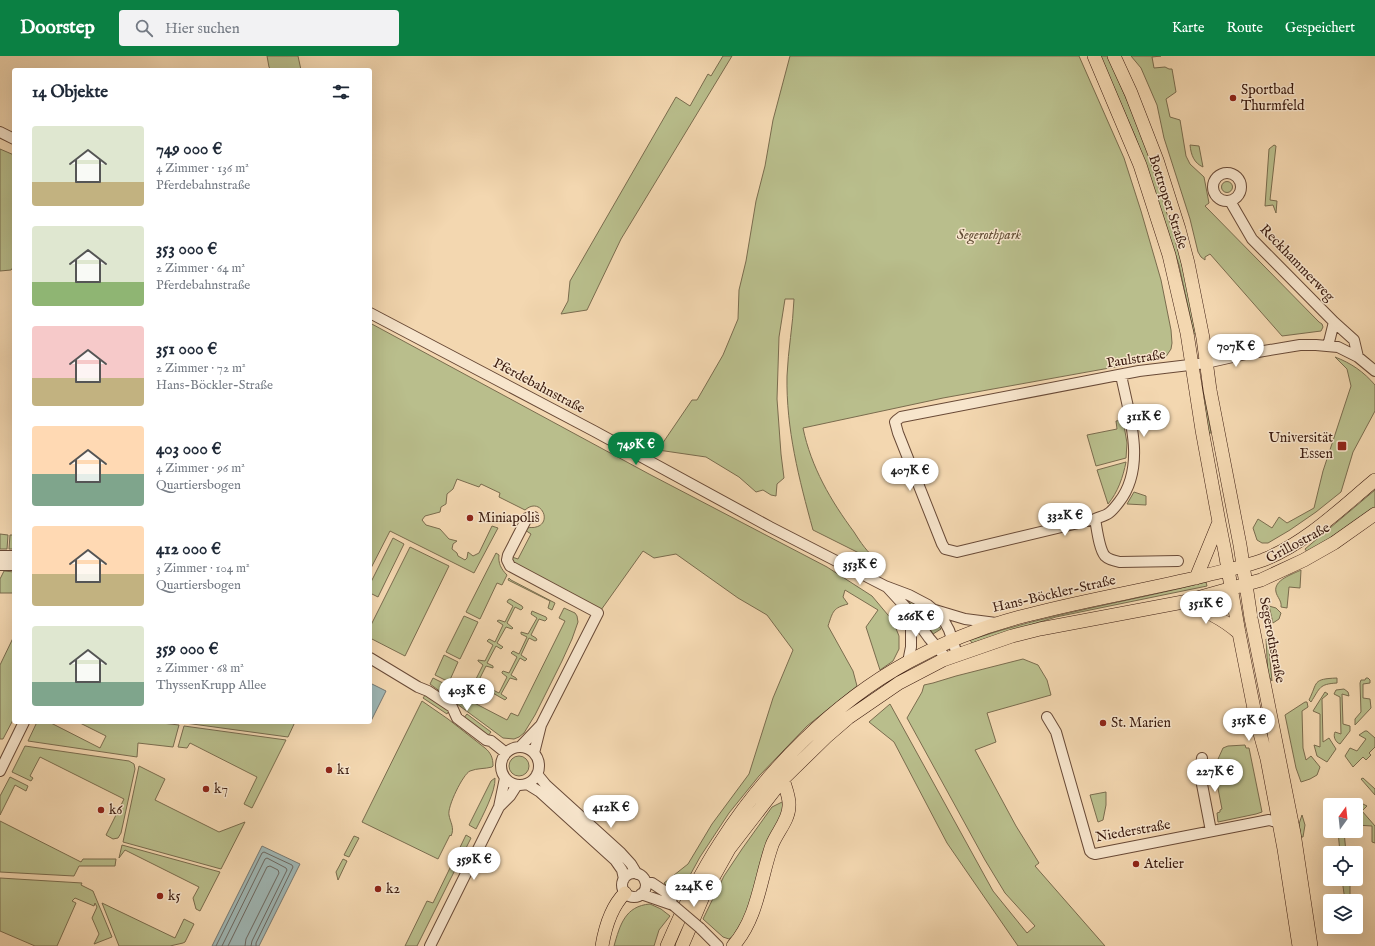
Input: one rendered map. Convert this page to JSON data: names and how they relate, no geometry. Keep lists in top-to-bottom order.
{
  "streets": {
    "main road": [
      "Bottroper Straße",
      "Grillostraße",
      "Hans-Böckler-Straße",
      "Segerothstraße"
    ],
    "street": [
      "Reckhammerweg",
      "Paulstraße",
      "Pferdebahnstraße",
      "Niederstraße"
    ]
  },
  "crossings": [
    ["Bottroper Straße", "Paulstraße"],
    ["Bottroper Straße", "Segerothstraße"],
    ["Reckhammerweg", "Paulstraße"],
    ["Paulstraße", "Segerothstraße"],
    ["Pferdebahnstraße", "Hans-Böckler-Straße"],
    ["Grillostraße", "Hans-Böckler-Straße"],
    ["Grillostraße", "Segerothstraße"],
    ["Hans-Böckler-Straße", "Segerothstraße"]
  ],
  "parks": ["Segerothpark"],
  "places": {
    "other": [
      "Sportbad Thurmfeld",
      "Miniapolis",
      "St. Marien",
      "k1",
      "k7",
      "k6",
      "Atelier",
      "k2",
      "k5"
    ],
    "transit": ["Universität Essen"]
  },
  "north": "top",
  "page": {
    "header": "Doorstep",
    "search": "Hier suchen",
    "nav": ["Karte", "Route", "Gespeichert"],
    "heading": "14 Objekte",
    "list": [
      {
        "name": "749 000 €",
        "note": "4 Zimmer · 136 m² · Pferdebahnstraße"
      },
      {
        "name": "353 000 €",
        "note": "2 Zimmer · 64 m² · Pferdebahnstraße"
      },
      {
        "name": "351 000 €",
        "note": "2 Zimmer · 72 m² · Hans-Böckler-Straße"
      },
      {
        "name": "403 000 €",
        "note": "4 Zimmer · 96 m² · Quartiersbogen"
      },
      {
        "name": "412 000 €",
        "note": "3 Zimmer · 104 m² · Quartiersbogen"
      },
      {
        "name": "359 000 €",
        "note": "2 Zimmer · 68 m² · ThyssenKrupp Allee"
      }
    ],
    "price": [
      "707K €",
      "311K €",
      "749K €",
      "407K €",
      "332K €",
      "353K €",
      "351K €",
      "266K €",
      "403K €",
      "315K €",
      "227K €",
      "412K €",
      "359K €",
      "224K €"
    ]
  }
}
